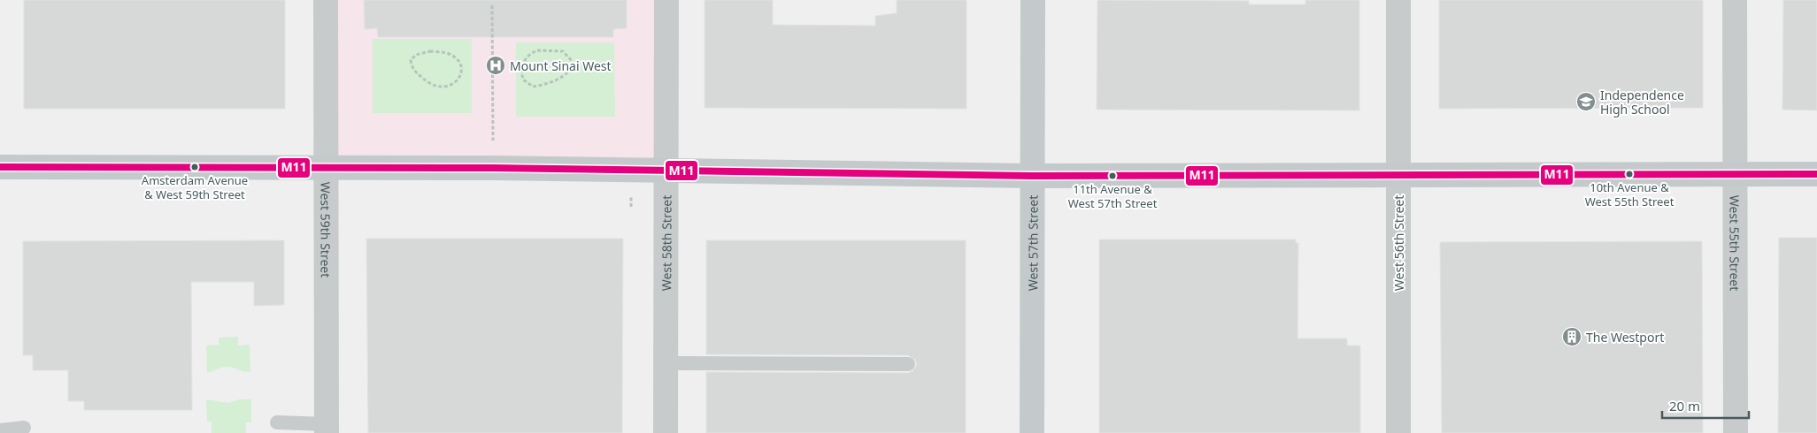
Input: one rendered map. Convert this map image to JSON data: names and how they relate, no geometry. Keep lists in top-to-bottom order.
{
  "streets": {
    "main road": ["West 57th Street"],
    "street": [
      "West 59th Street",
      "West 58th Street",
      "West 56th Street",
      "West 55th Street"
    ]
  },
  "places": {
    "hospital": ["Mount Sinai West"],
    "school or university": ["Independence High School"],
    "other": ["Amsterdam Avenue & West 59th Street", "10th Avenue & West 55th Street", "11th Avenue & West 57th Street"],
    "building": ["The Westport"]
  },
  "lines": ["transit line M11"],
  "scale_bar": "20 m"
}
